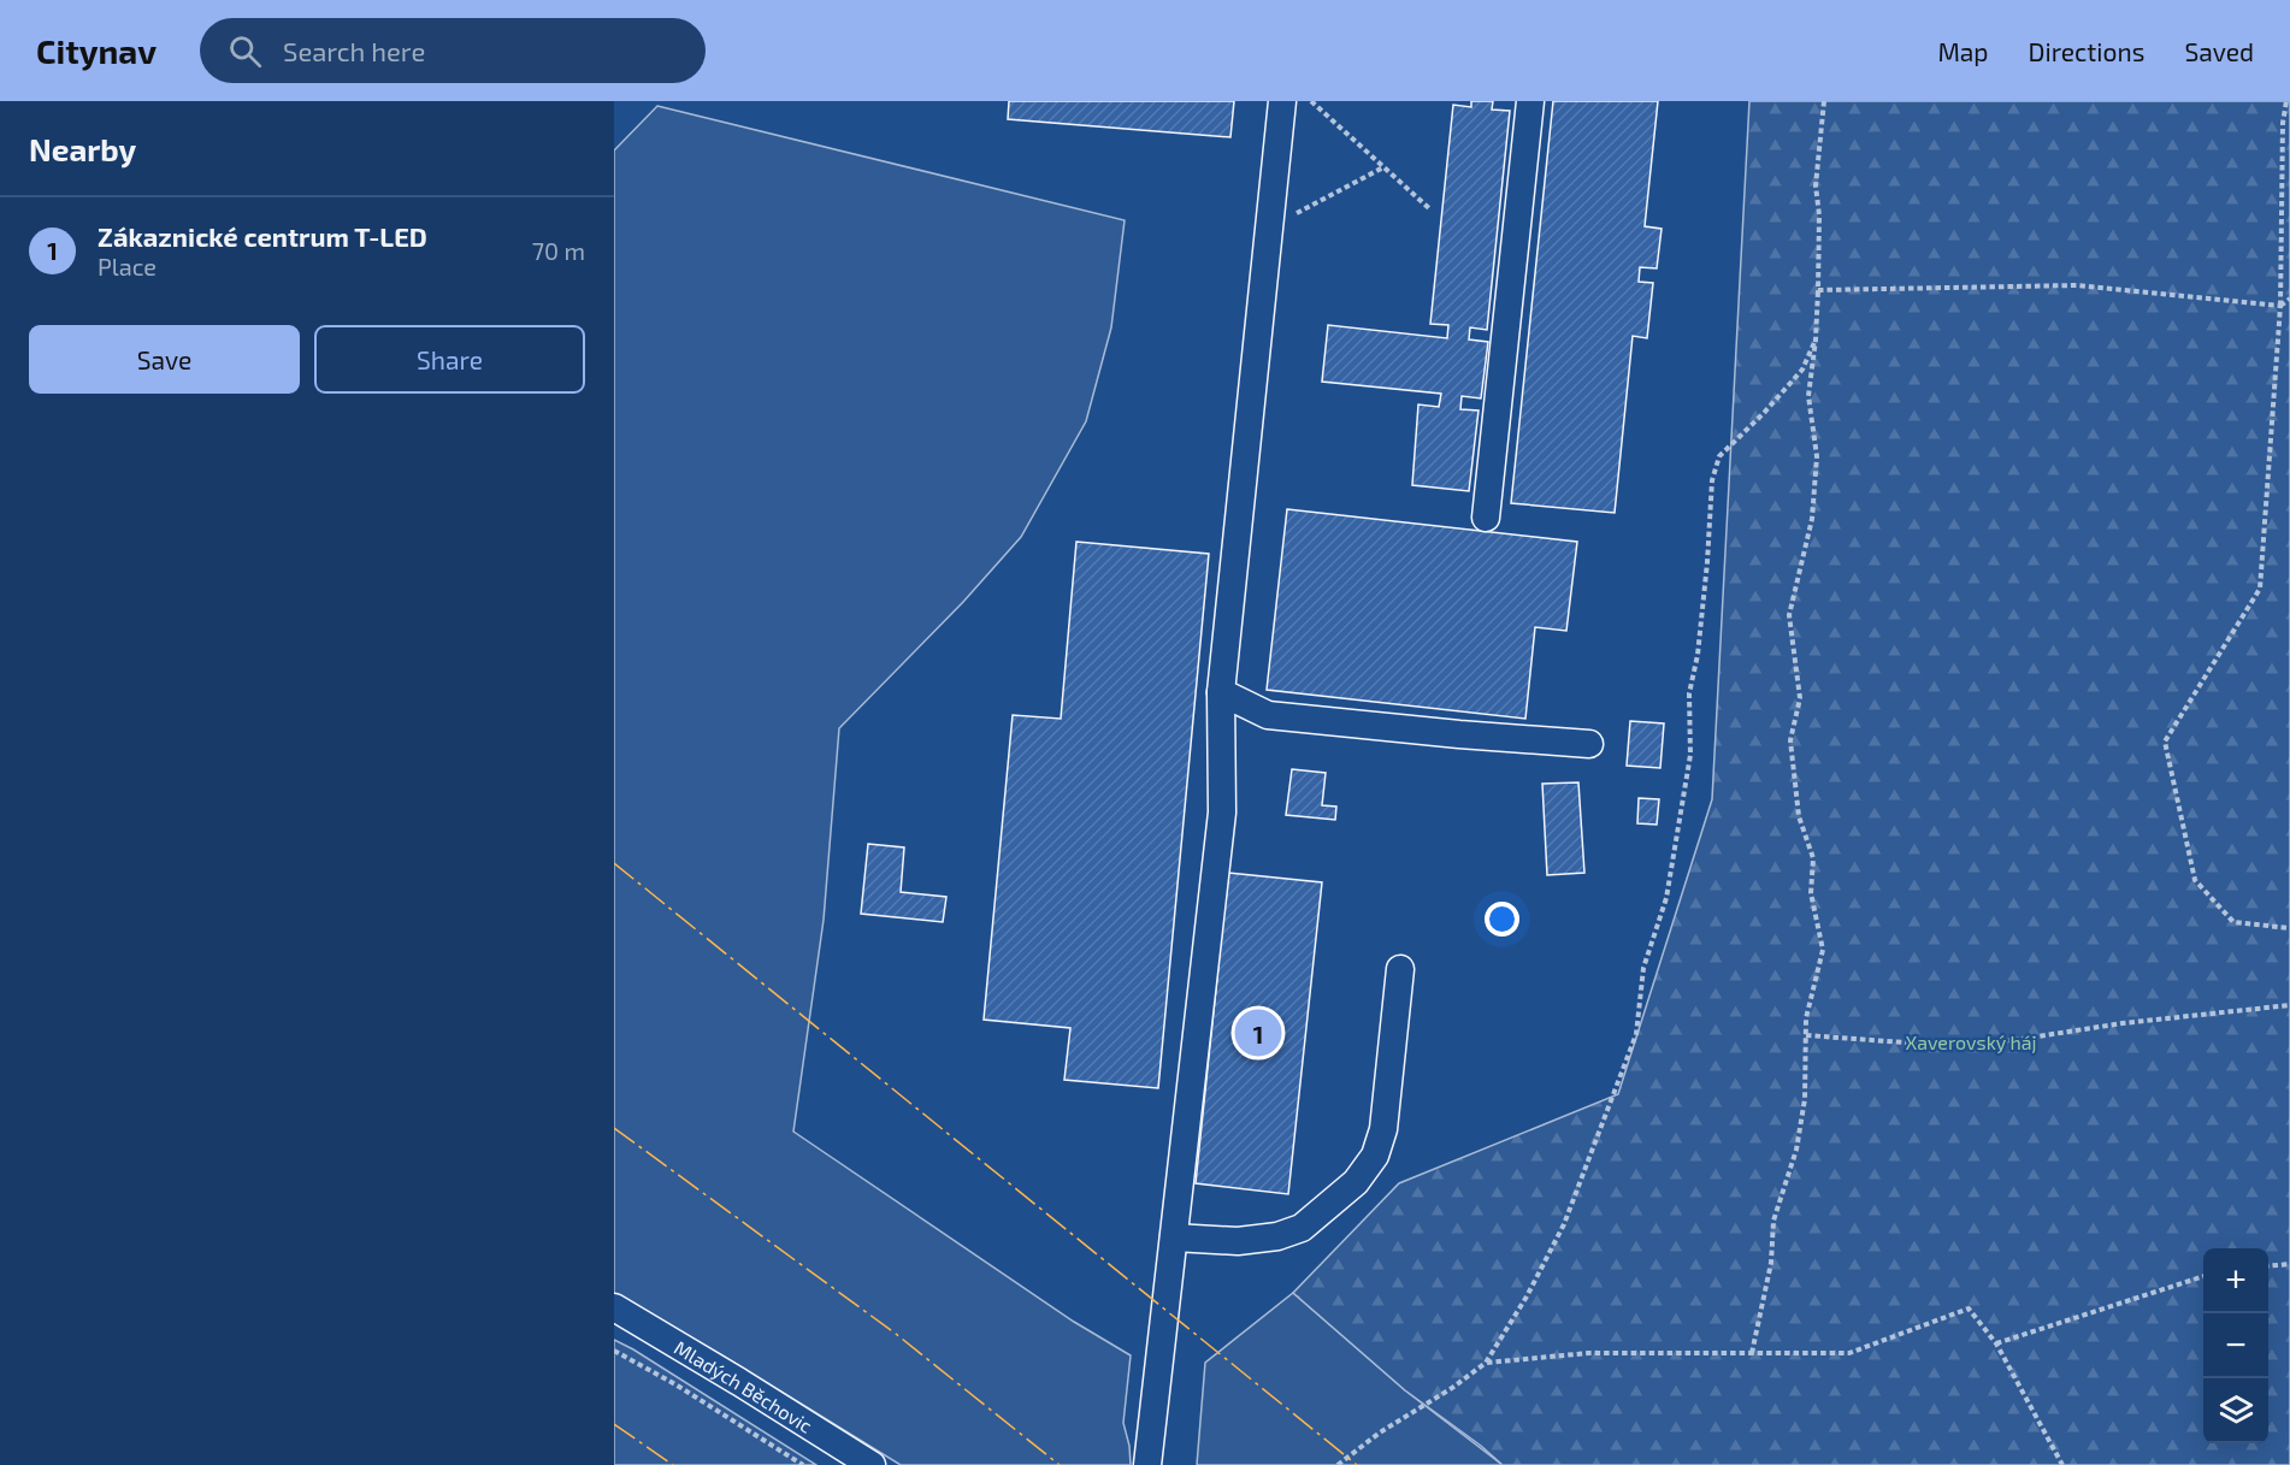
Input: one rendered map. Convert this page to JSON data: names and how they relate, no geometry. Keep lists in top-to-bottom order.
{
  "streets": {
    "street": ["Mladých Běchovic"]
  },
  "parks": ["Xaverovský háj"],
  "page": {
    "header": "Citynav",
    "search": "Search here",
    "nav": ["Map", "Directions", "Saved"],
    "heading": "Nearby",
    "list": [
      {
        "mark": "1",
        "name": "Zákaznické centrum T-LED",
        "note": "Place",
        "value": "70 m"
      }
    ],
    "buttons": ["Save", "Share"],
    "pins": "1",
    "map_buttons": ["+", "−"]
  }
}
